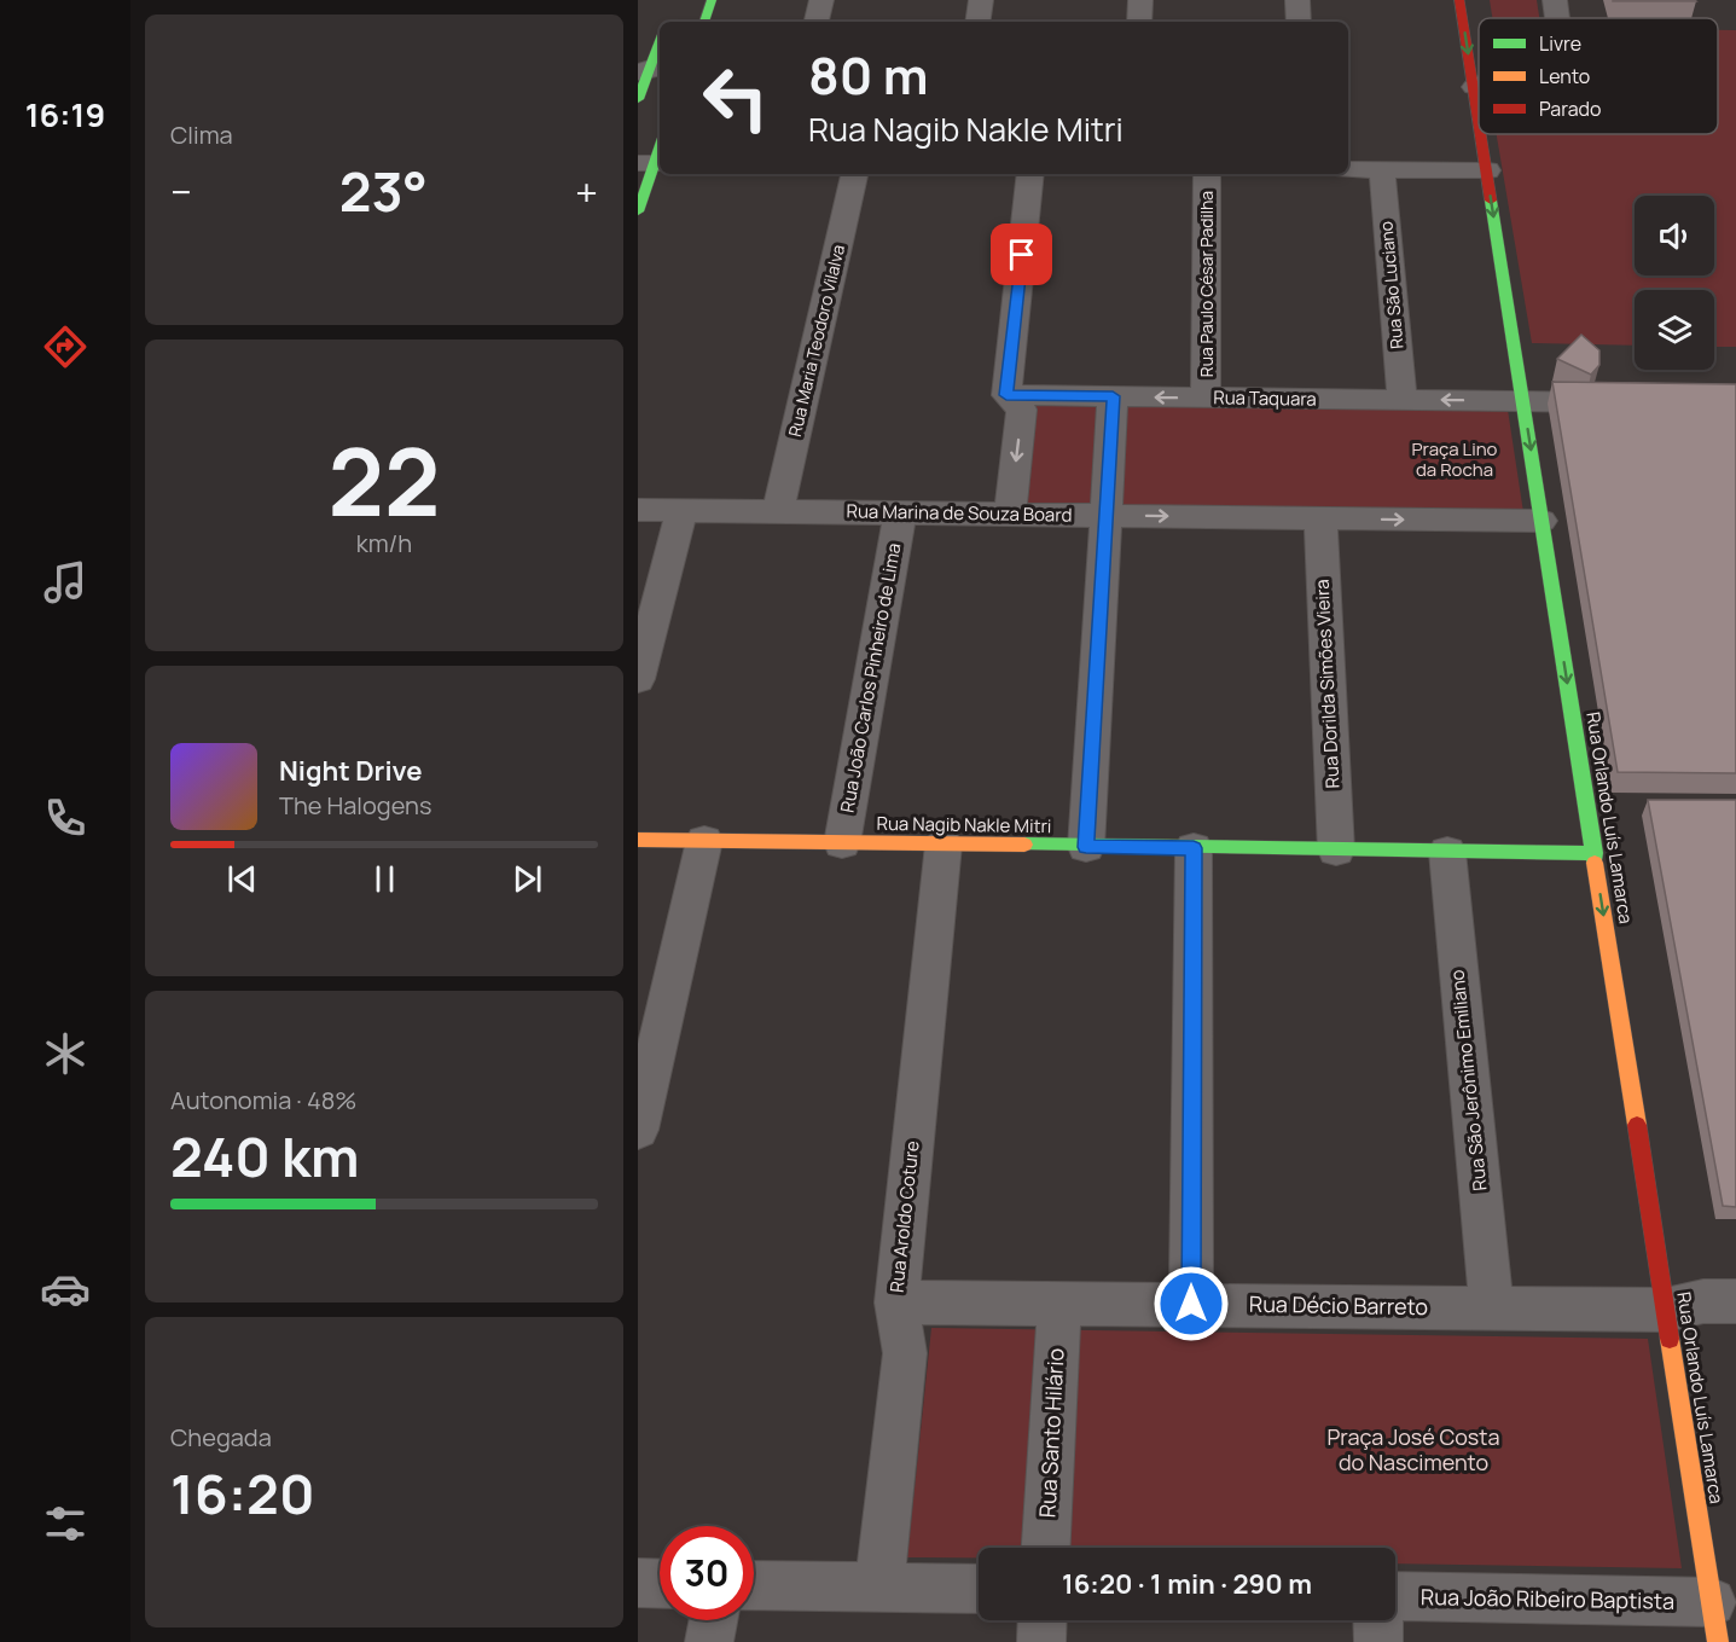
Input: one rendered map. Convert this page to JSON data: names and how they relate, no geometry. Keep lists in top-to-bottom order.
{
  "streets": {
    "street": [
      "Rua Paulo César Padilha",
      "Rua São Luciano",
      "Rua Maria Teodoro Vilalva",
      "Rua Taquara",
      "Rua Marina de Souza Board",
      "Rua João Carlos Pinheiro de Lima",
      "Rua Dorilda Simões Vieira",
      "Rua Orlando Luís Lamarca",
      "Rua Nagib Nakle Mitri",
      "Rua São Jerônimo Emiliano",
      "Rua Aroldo Coture",
      "Rua Décio Barreto",
      "Rua Santo Hilário",
      "Rua João Ribeiro Baptista"
    ]
  },
  "crossings": [
    ["Rua Paulo César Padilha", "Rua Taquara"],
    ["Rua São Luciano", "Rua Taquara"],
    ["Rua Maria Teodoro Vilalva", "Rua Marina de Souza Board"],
    ["Rua Taquara", "Rua Orlando Luís Lamarca"],
    ["Rua Marina de Souza Board", "Rua João Carlos Pinheiro de Lima"],
    ["Rua Marina de Souza Board", "Rua Dorilda Simões Vieira"],
    ["Rua Marina de Souza Board", "Rua Orlando Luís Lamarca"],
    ["Rua João Carlos Pinheiro de Lima", "Rua Nagib Nakle Mitri"],
    ["Rua Dorilda Simões Vieira", "Rua Nagib Nakle Mitri"],
    ["Rua Orlando Luís Lamarca", "Rua Nagib Nakle Mitri"],
    ["Rua Orlando Luís Lamarca", "Rua Décio Barreto"],
    ["Rua Orlando Luís Lamarca", "Rua João Ribeiro Baptista"],
    ["Rua Nagib Nakle Mitri", "Rua São Jerônimo Emiliano"],
    ["Rua Nagib Nakle Mitri", "Rua Aroldo Coture"],
    ["Rua São Jerônimo Emiliano", "Rua Décio Barreto"],
    ["Rua Aroldo Coture", "Rua Décio Barreto"],
    ["Rua Décio Barreto", "Rua Santo Hilário"]
  ],
  "one_way": ["Rua Marina de Souza Board", "Rua Orlando Luís Lamarca"],
  "parks": ["Praça Lino da Rocha", "Praça José Costa do Nascimento"],
  "legend": ["Livre", "Lento", "Parado"],
  "page": {
    "tabs": "16:19",
    "tile": [
      "Clima",
      ["22", "km/h"],
      ["Autonomia · 48%", "240 km"],
      ["Chegada", "16:20"]
    ],
    "turn": ["80 m", "Rua Nagib Nakle Mitri"],
    "heat": ["−", "23°", "+"],
    "song": ["Night Drive", "The Halogens"],
    "limit": "30",
    "trip": "16:20 · 1 min · 290 m"
  }
}
